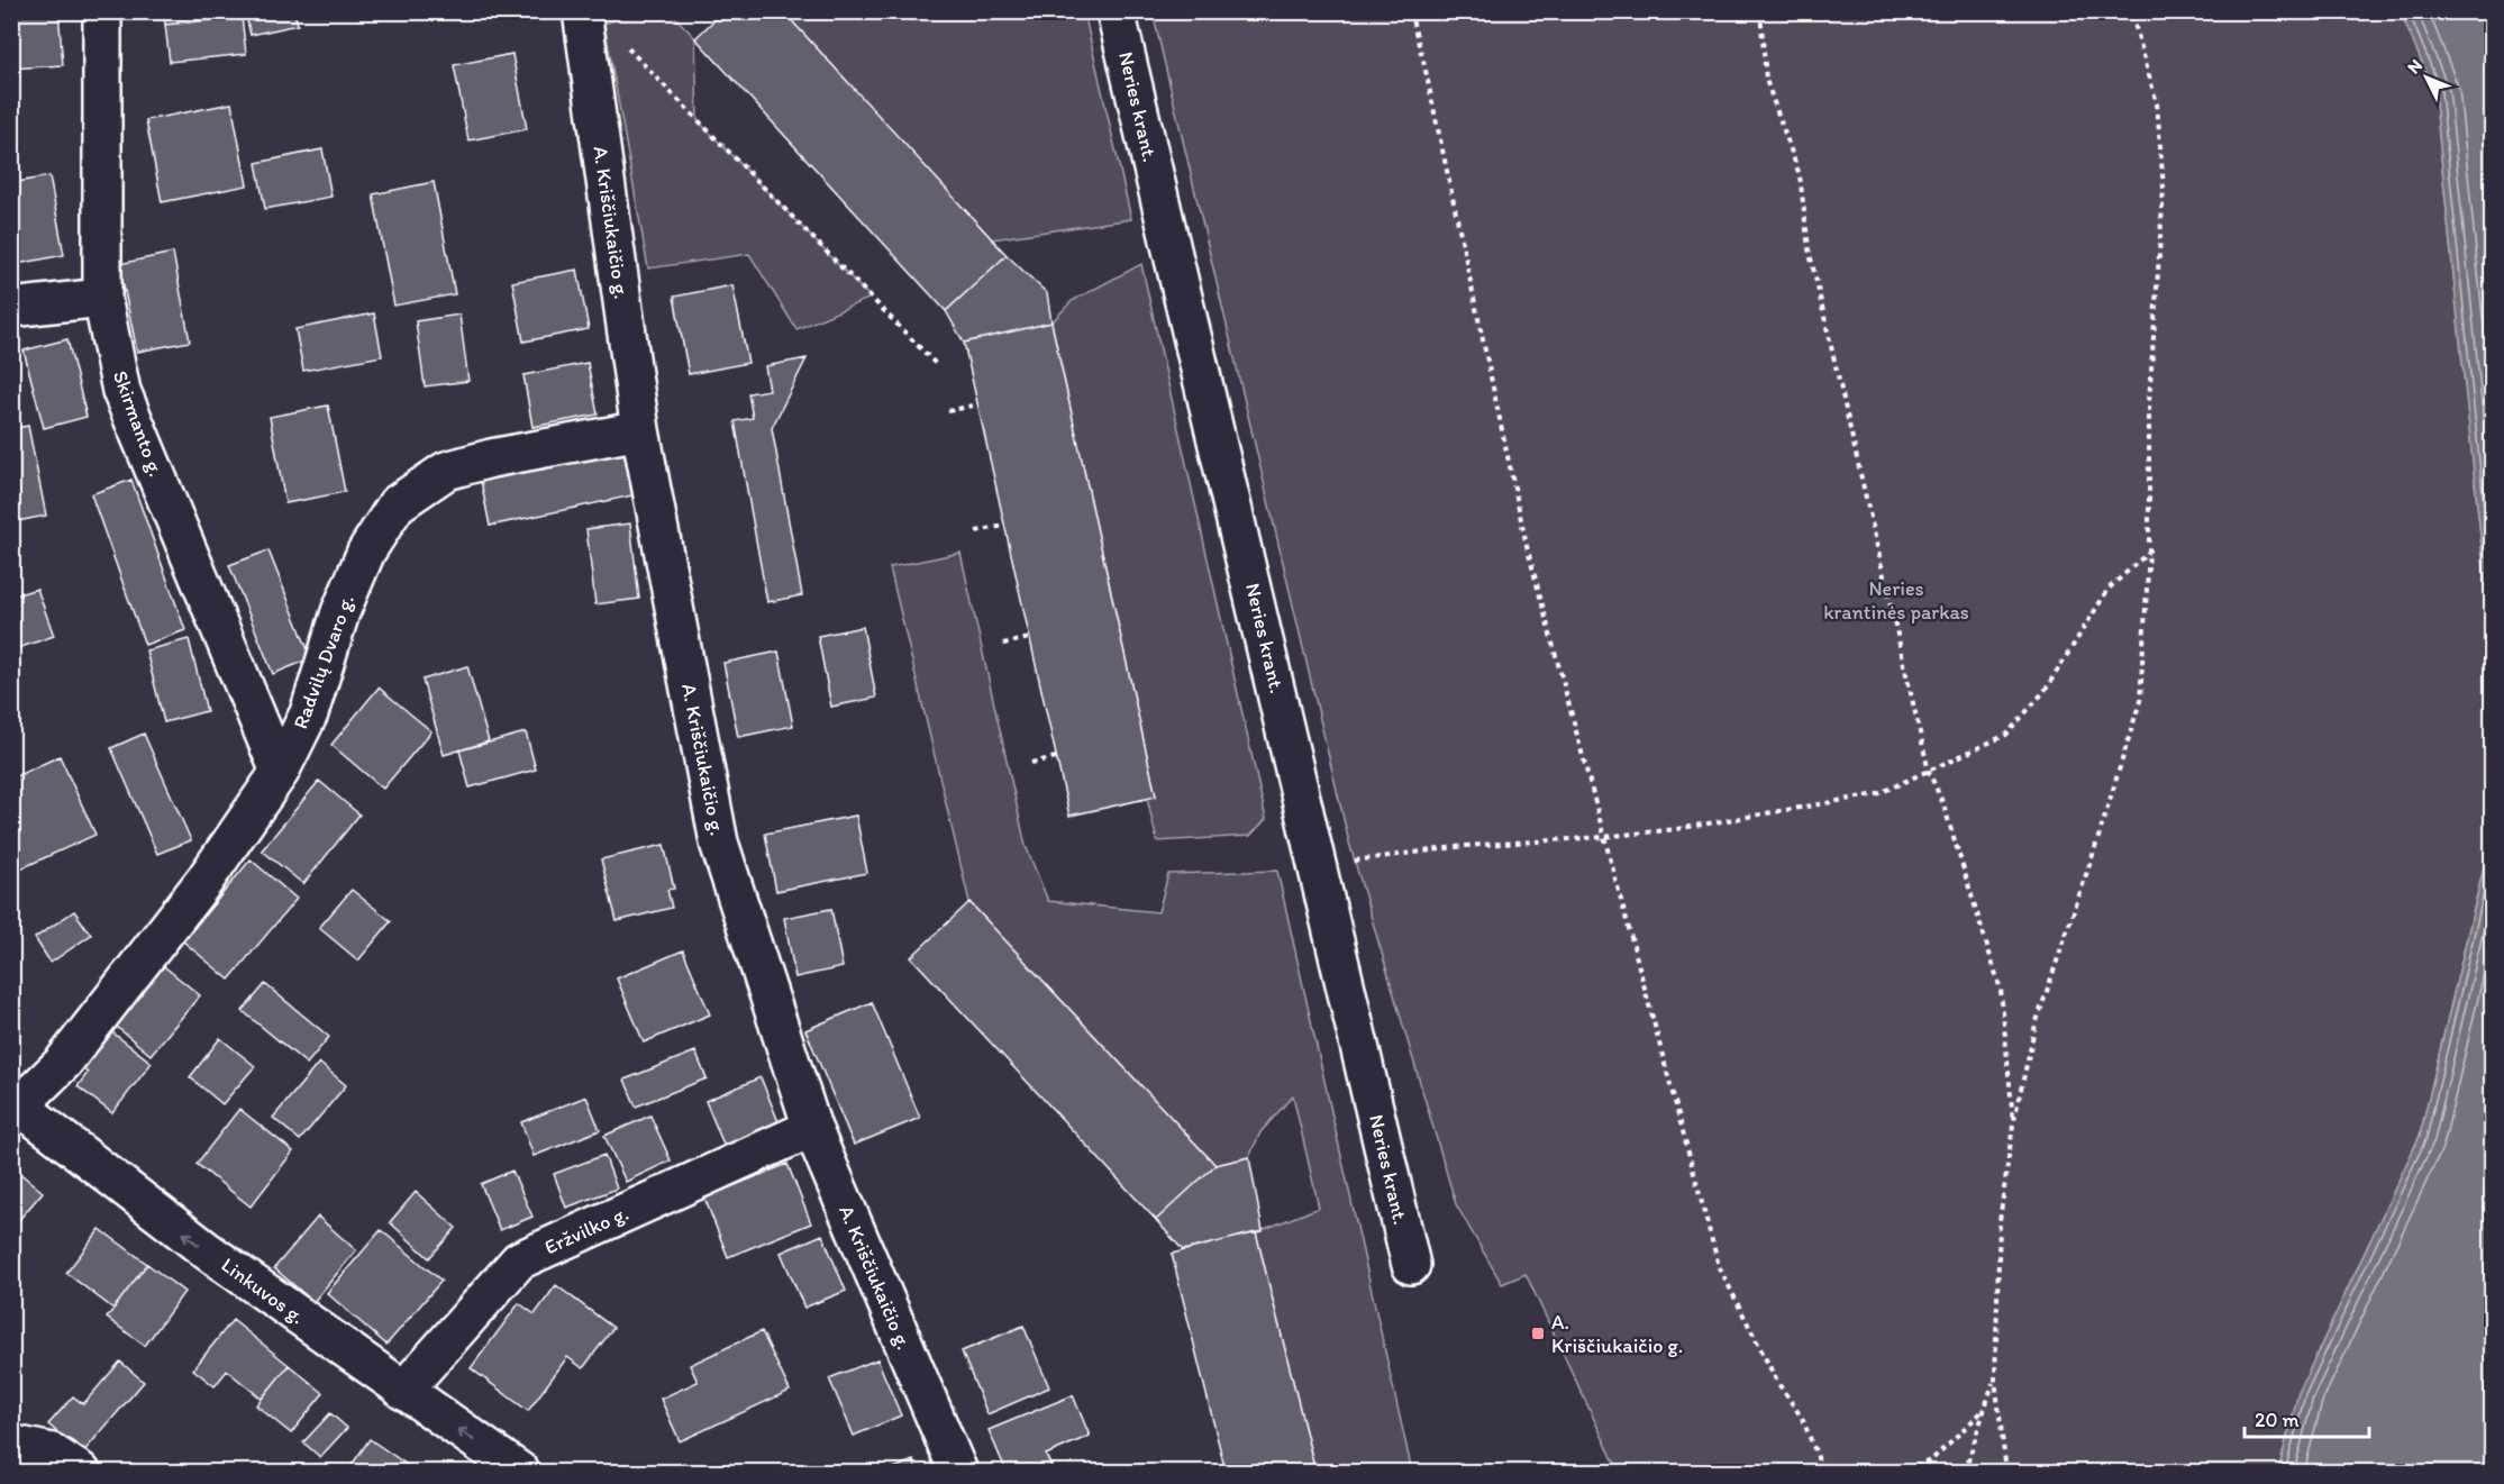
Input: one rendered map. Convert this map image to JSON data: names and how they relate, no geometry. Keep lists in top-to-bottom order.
{
  "streets": {
    "street": [
      "Neries krant.",
      "A. Kriščiukaičio g.",
      "Skirmanto g.",
      "Radvilų Dvaro g.",
      "Eržvilko g.",
      "Linkuvos g."
    ]
  },
  "crossings": [
    ["A. Kriščiukaičio g.", "Radvilų Dvaro g."],
    ["A. Kriščiukaičio g.", "Eržvilko g."],
    ["Skirmanto g.", "Radvilų Dvaro g."],
    ["Radvilų Dvaro g.", "Linkuvos g."],
    ["Eržvilko g.", "Linkuvos g."]
  ],
  "one_way": ["Linkuvos g."],
  "parks": ["Neries krantinės parkas"],
  "places": {
    "transit": ["A. Kriščiukaičio g."]
  },
  "scale_bar": "20 m",
  "north": "top left"
}
